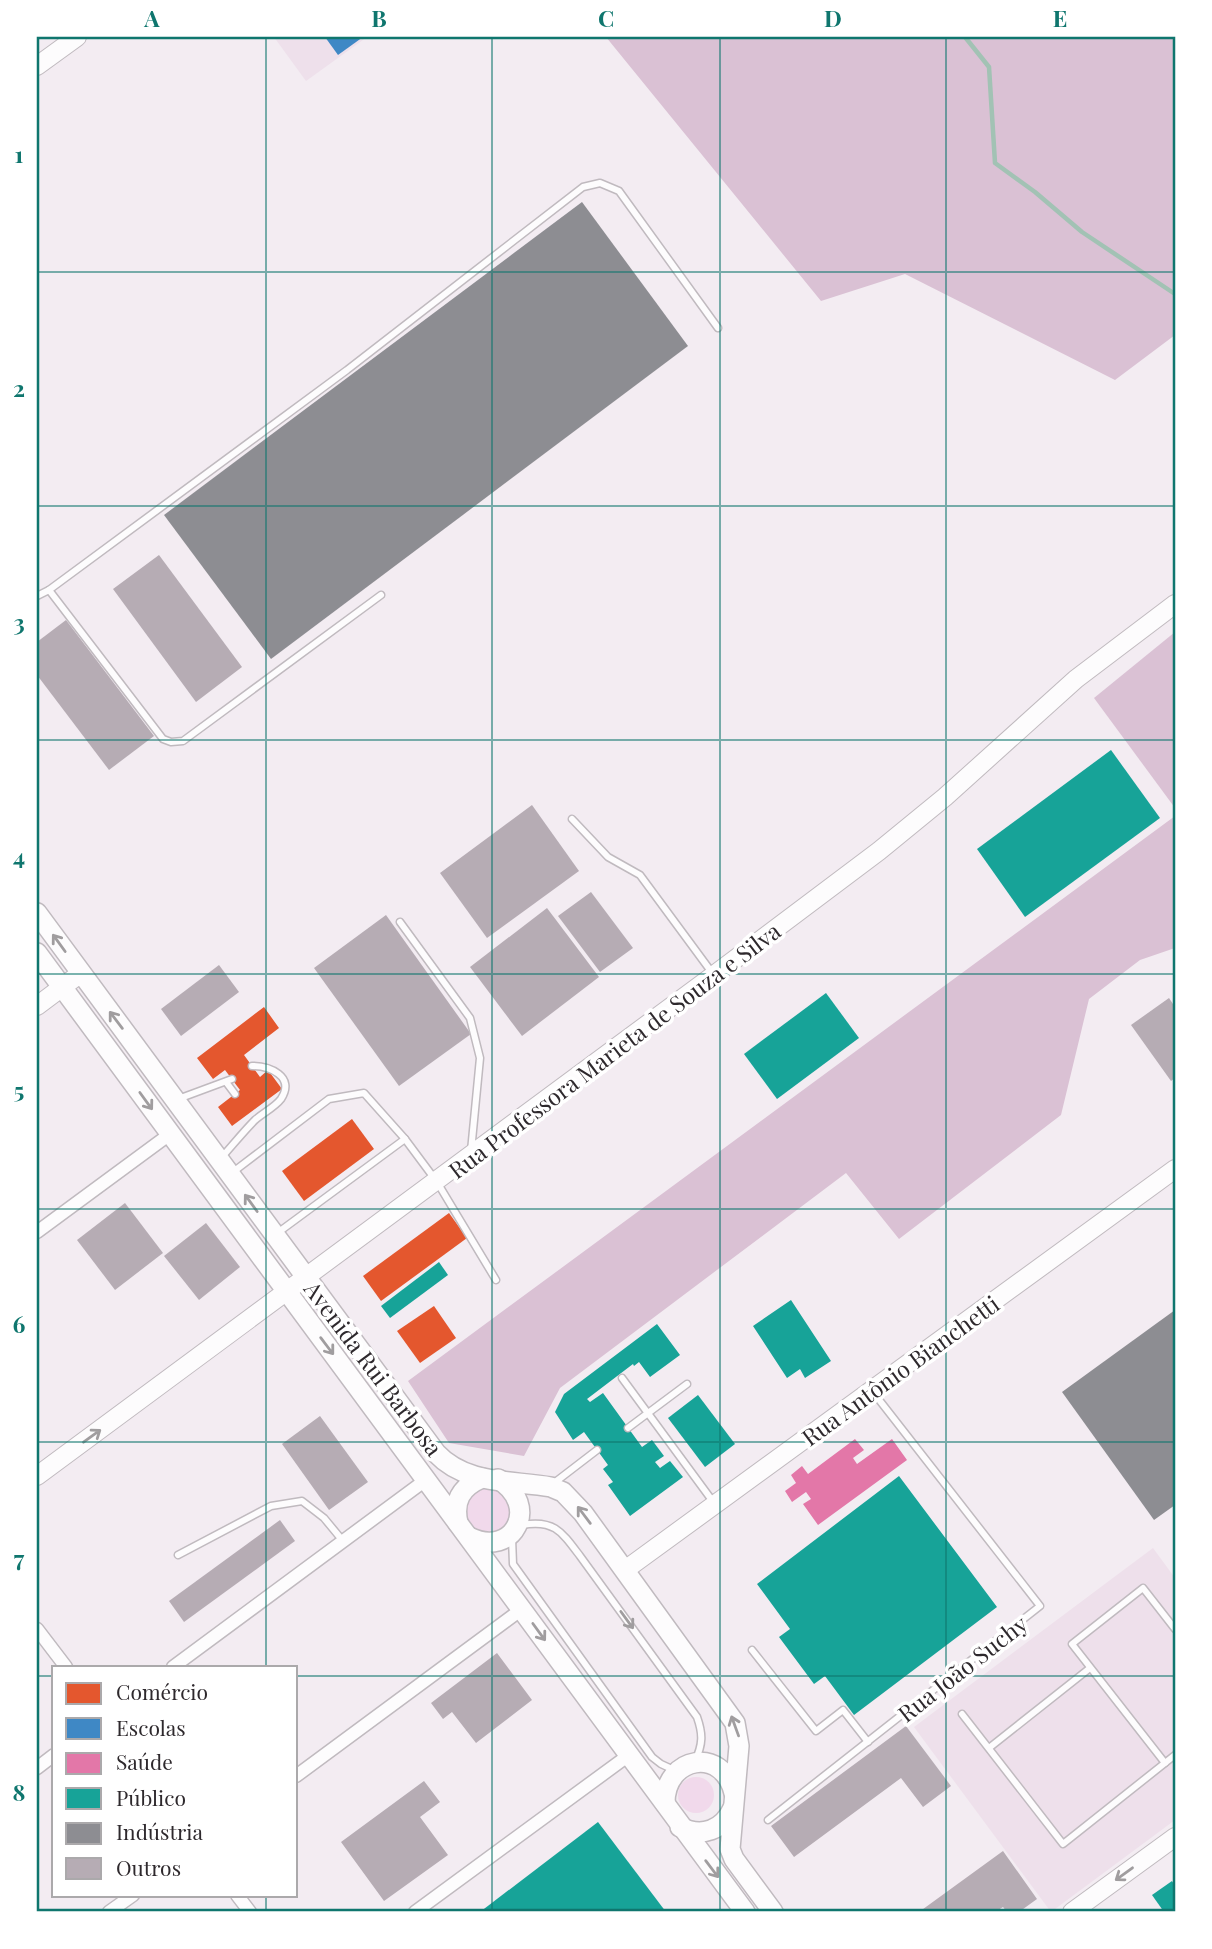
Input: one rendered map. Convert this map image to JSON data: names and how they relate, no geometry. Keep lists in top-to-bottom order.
{
  "streets": {
    "main road": ["Avenida Rui Barbosa"],
    "street": ["Rua Professora Marieta de Souza e Silva", "Rua Antônio Bianchetti"],
    "lane": ["Rua João Suchy"]
  },
  "crossings": [
    ["Rua Professora Marieta de Souza e Silva", "Avenida Rui Barbosa"],
    ["Avenida Rui Barbosa", "Rua Antônio Bianchetti"],
    ["Rua Antônio Bianchetti", "Rua João Suchy"]
  ],
  "legend": [
    "Comércio",
    "Escolas",
    "Saúde",
    "Público",
    "Indústria",
    "Outros"
  ],
  "grid": {
    "columns": [
      "A",
      "B",
      "C",
      "D",
      "E"
    ],
    "rows": [
      "1",
      "2",
      "3",
      "4",
      "5",
      "6",
      "7",
      "8"
    ]
  }
}
